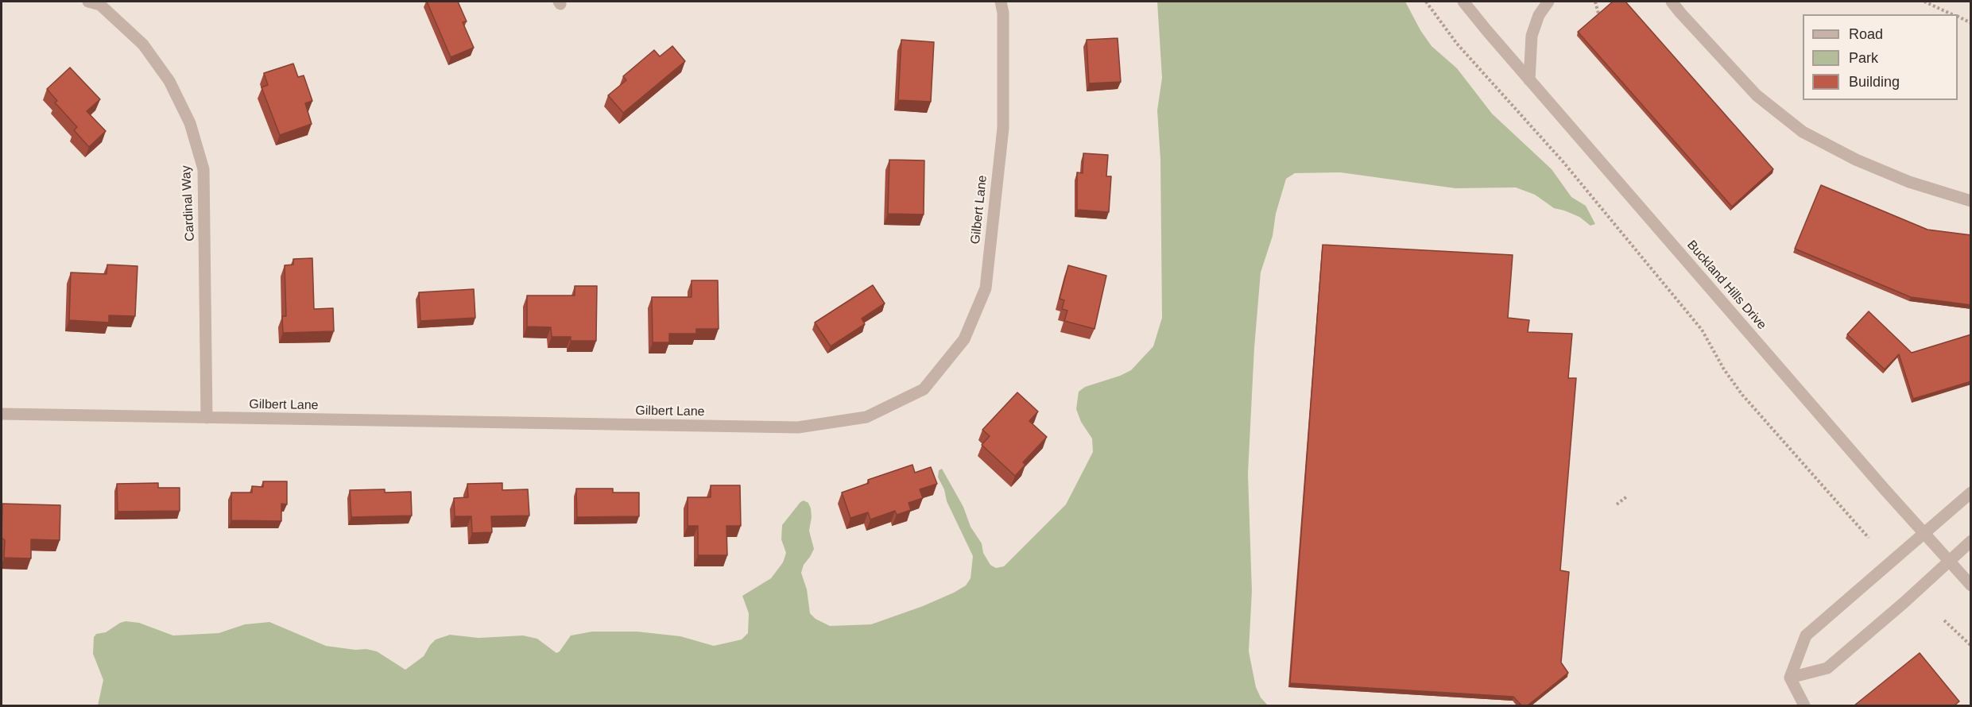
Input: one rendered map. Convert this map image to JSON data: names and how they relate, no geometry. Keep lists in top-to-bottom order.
{
  "streets": {
    "street": ["Cardinal Way", "Gilbert Lane", "Buckland Hills Drive"]
  },
  "crossings": [
    ["Cardinal Way", "Gilbert Lane"]
  ],
  "legend": ["Road", "Park", "Building"]
}
